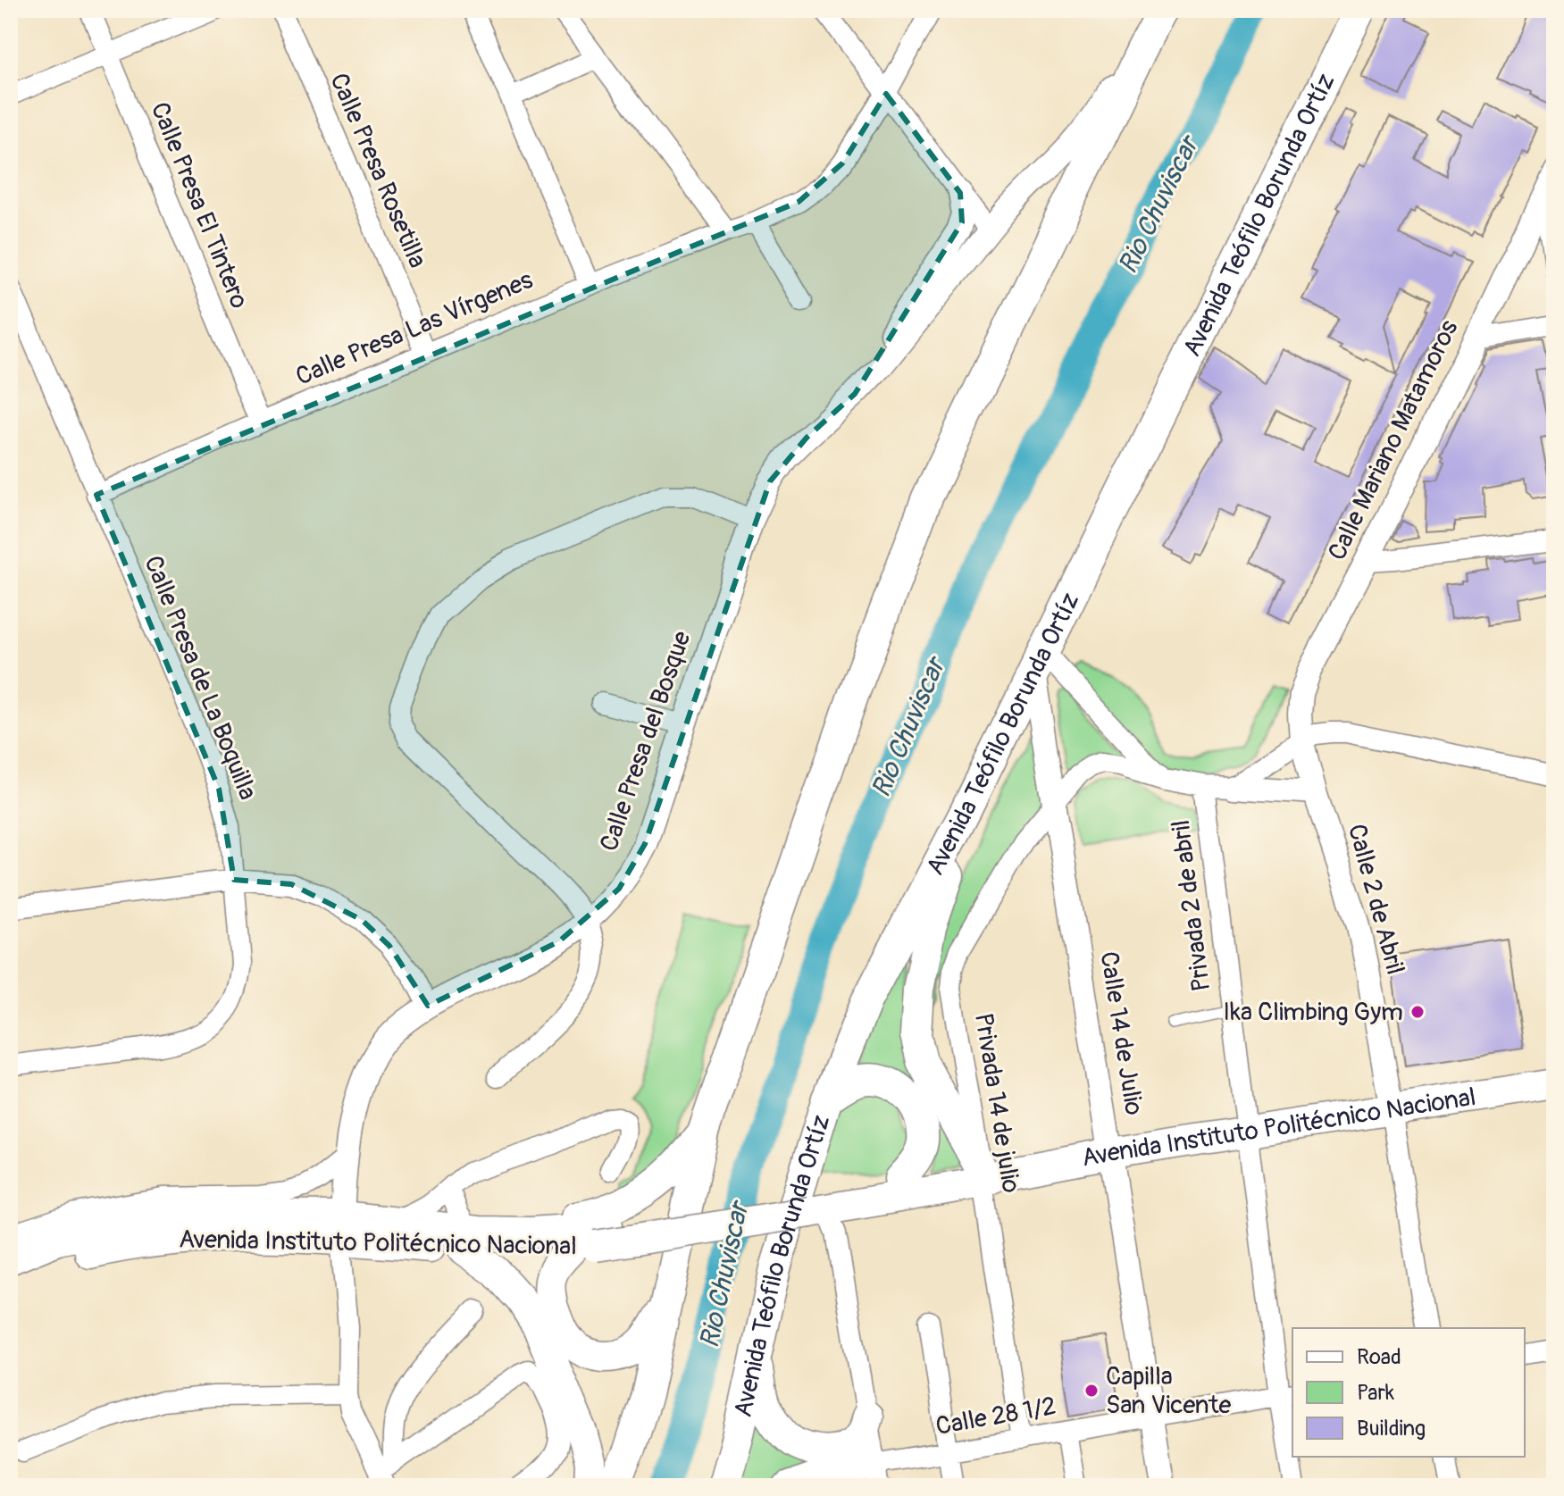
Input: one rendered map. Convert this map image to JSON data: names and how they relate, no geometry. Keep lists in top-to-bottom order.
{
  "streets": {
    "main road": ["Avenida Teófilo Borunda Ortíz", "Avenida Instituto Politécnico Nacional"],
    "street": [
      "Calle Presa Rosetilla",
      "Calle Presa El Tintero",
      "Calle Presa Las Vírgenes",
      "Calle Mariano Matamoros",
      "Calle Presa de La Boquilla",
      "Calle Presa del Bosque",
      "Calle 2 de Abril",
      "Privada 2 de abril",
      "Calle 14 de Julio",
      "Privada 14 de julio",
      "Calle 28 1/2"
    ]
  },
  "crossings": [
    ["Calle Presa Rosetilla", "Calle Presa Las Vírgenes"],
    ["Calle Presa El Tintero", "Calle Presa Las Vírgenes"],
    ["Avenida Teófilo Borunda Ortíz", "Calle 14 de Julio"],
    ["Calle Presa Las Vírgenes", "Calle Presa de La Boquilla"],
    ["Calle Mariano Matamoros", "Calle 2 de Abril"],
    ["Calle Presa del Bosque", "Avenida Instituto Politécnico Nacional"],
    ["Calle 2 de Abril", "Avenida Instituto Politécnico Nacional"],
    ["Privada 2 de abril", "Avenida Instituto Politécnico Nacional"],
    ["Privada 2 de abril", "Calle 28 1/2"],
    ["Calle 14 de Julio", "Privada 14 de julio"],
    ["Calle 14 de Julio", "Avenida Instituto Politécnico Nacional"],
    ["Calle 14 de Julio", "Calle 28 1/2"],
    ["Privada 14 de julio", "Avenida Instituto Politécnico Nacional"],
    ["Privada 14 de julio", "Calle 28 1/2"]
  ],
  "water": ["Rio Chuviscar"],
  "places": ["Ika Climbing Gym", "Capilla San Vicente"],
  "legend": ["Road", "Park", "Building"]
}
